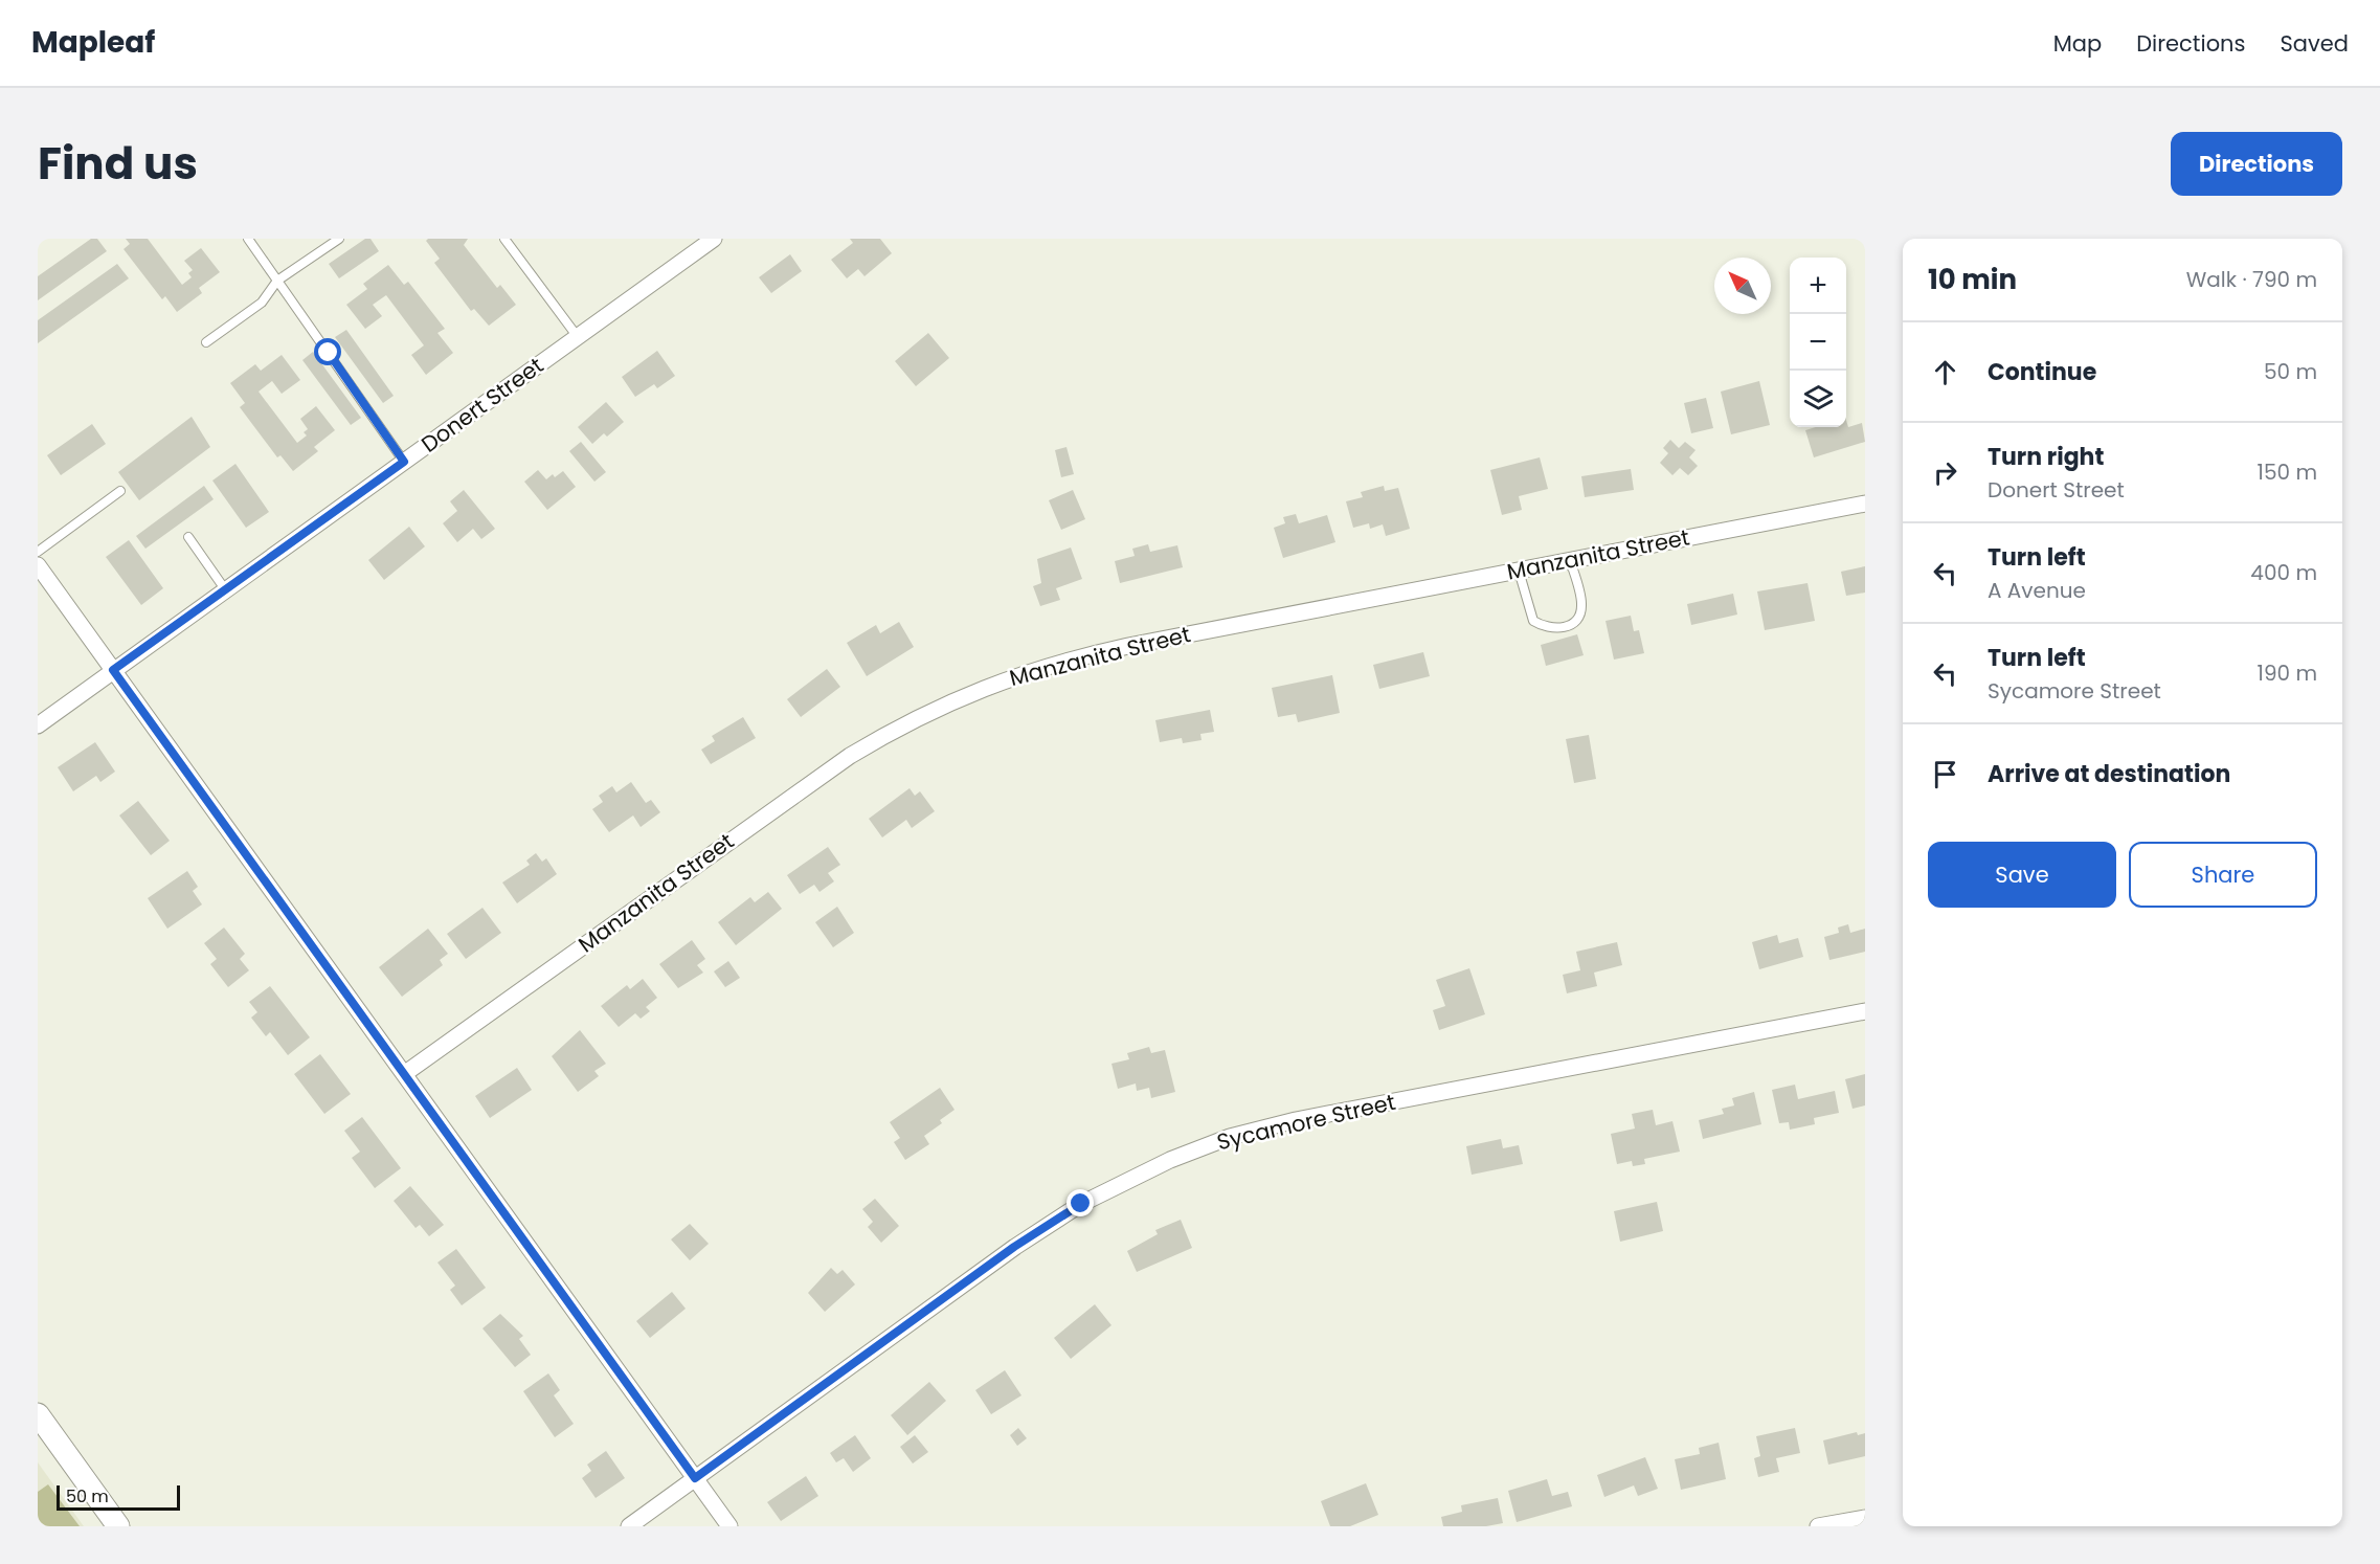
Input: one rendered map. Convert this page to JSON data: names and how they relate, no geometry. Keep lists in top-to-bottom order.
{
  "streets": {
    "street": ["Donert Street", "Manzanita Street", "Sycamore Street"]
  },
  "scale_bar": "50 m",
  "north": "top left",
  "page": {
    "header": "Mapleaf",
    "nav": ["Map", "Directions", "Saved"],
    "title": "Find us",
    "buttons": [
      "Directions",
      ["Save", "Share"]
    ],
    "heading": ["10 min", "Walk · 790 m"],
    "map_buttons": ["+", "−"],
    "list": [
      ["Continue", "50 m"],
      ["Turn right", "Donert Street", "150 m"],
      ["Turn left", "A Avenue", "400 m"],
      ["Turn left", "Sycamore Street", "190 m"],
      "Arrive at destination"
    ],
    "scale": "50 m"
  }
}
